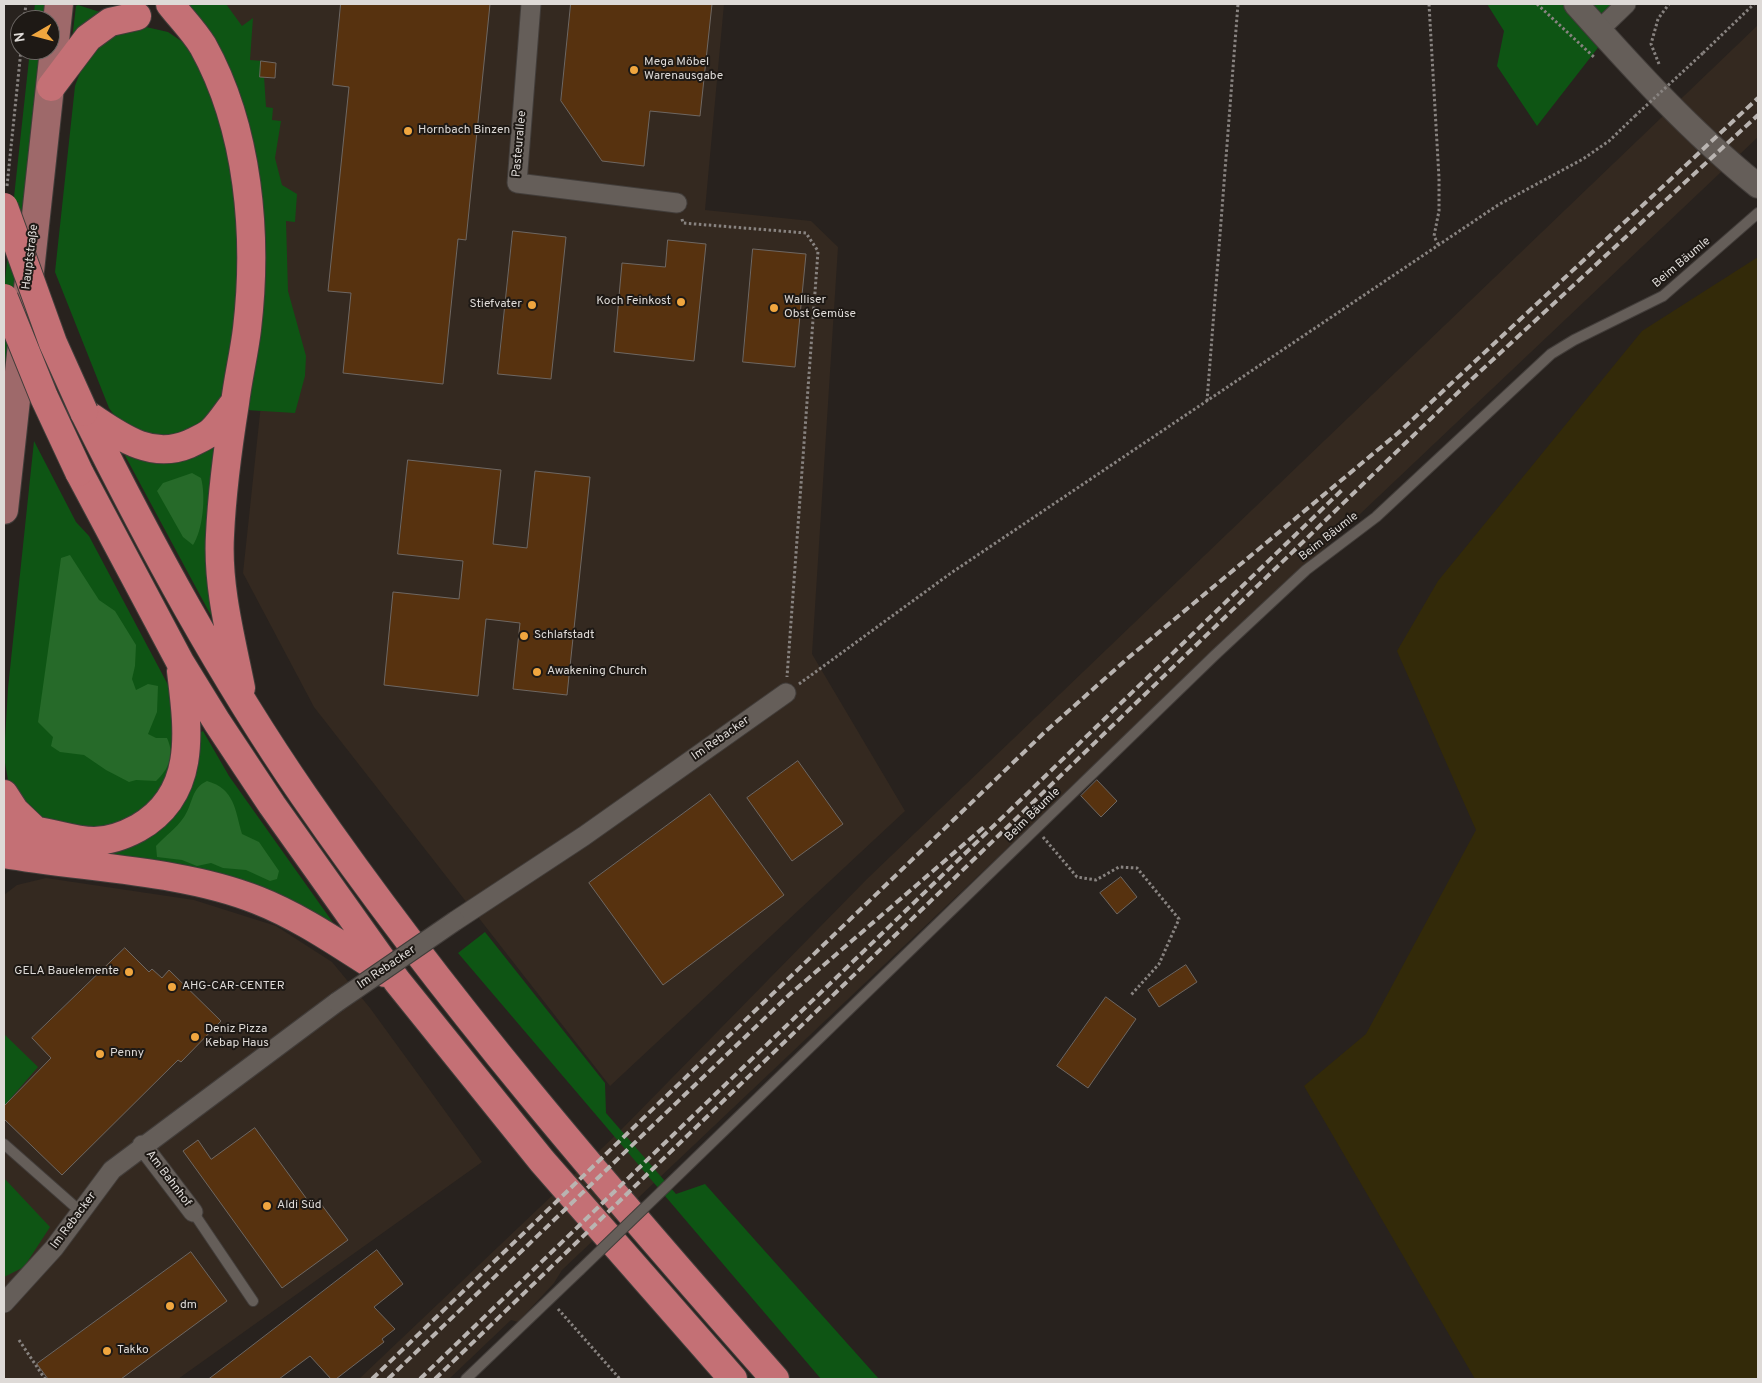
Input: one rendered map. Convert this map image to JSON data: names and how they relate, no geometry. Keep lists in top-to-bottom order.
{
  "streets": {
    "main road": ["Hauptstraße"],
    "street": ["Pasteurallee", "Im Rebacker", "Am Bahnhof"],
    "lane": ["Beim Bäumle"]
  },
  "crossings": [
    ["Im Rebacker", "Am Bahnhof"]
  ],
  "places": [
    "Mega Möbel Warenausgabe",
    "Hornbach Binzen",
    "Koch Feinkost",
    "Stiefvater",
    "Walliser Obst Gemüse",
    "Schlafstadt",
    "Awakening Church",
    "GELA Bauelemente",
    "AHG-CAR-CENTER",
    "Deniz Pizza Kebap Haus",
    "Penny",
    "Aldi Süd",
    "dm",
    "Takko"
  ],
  "north": "left"
}
